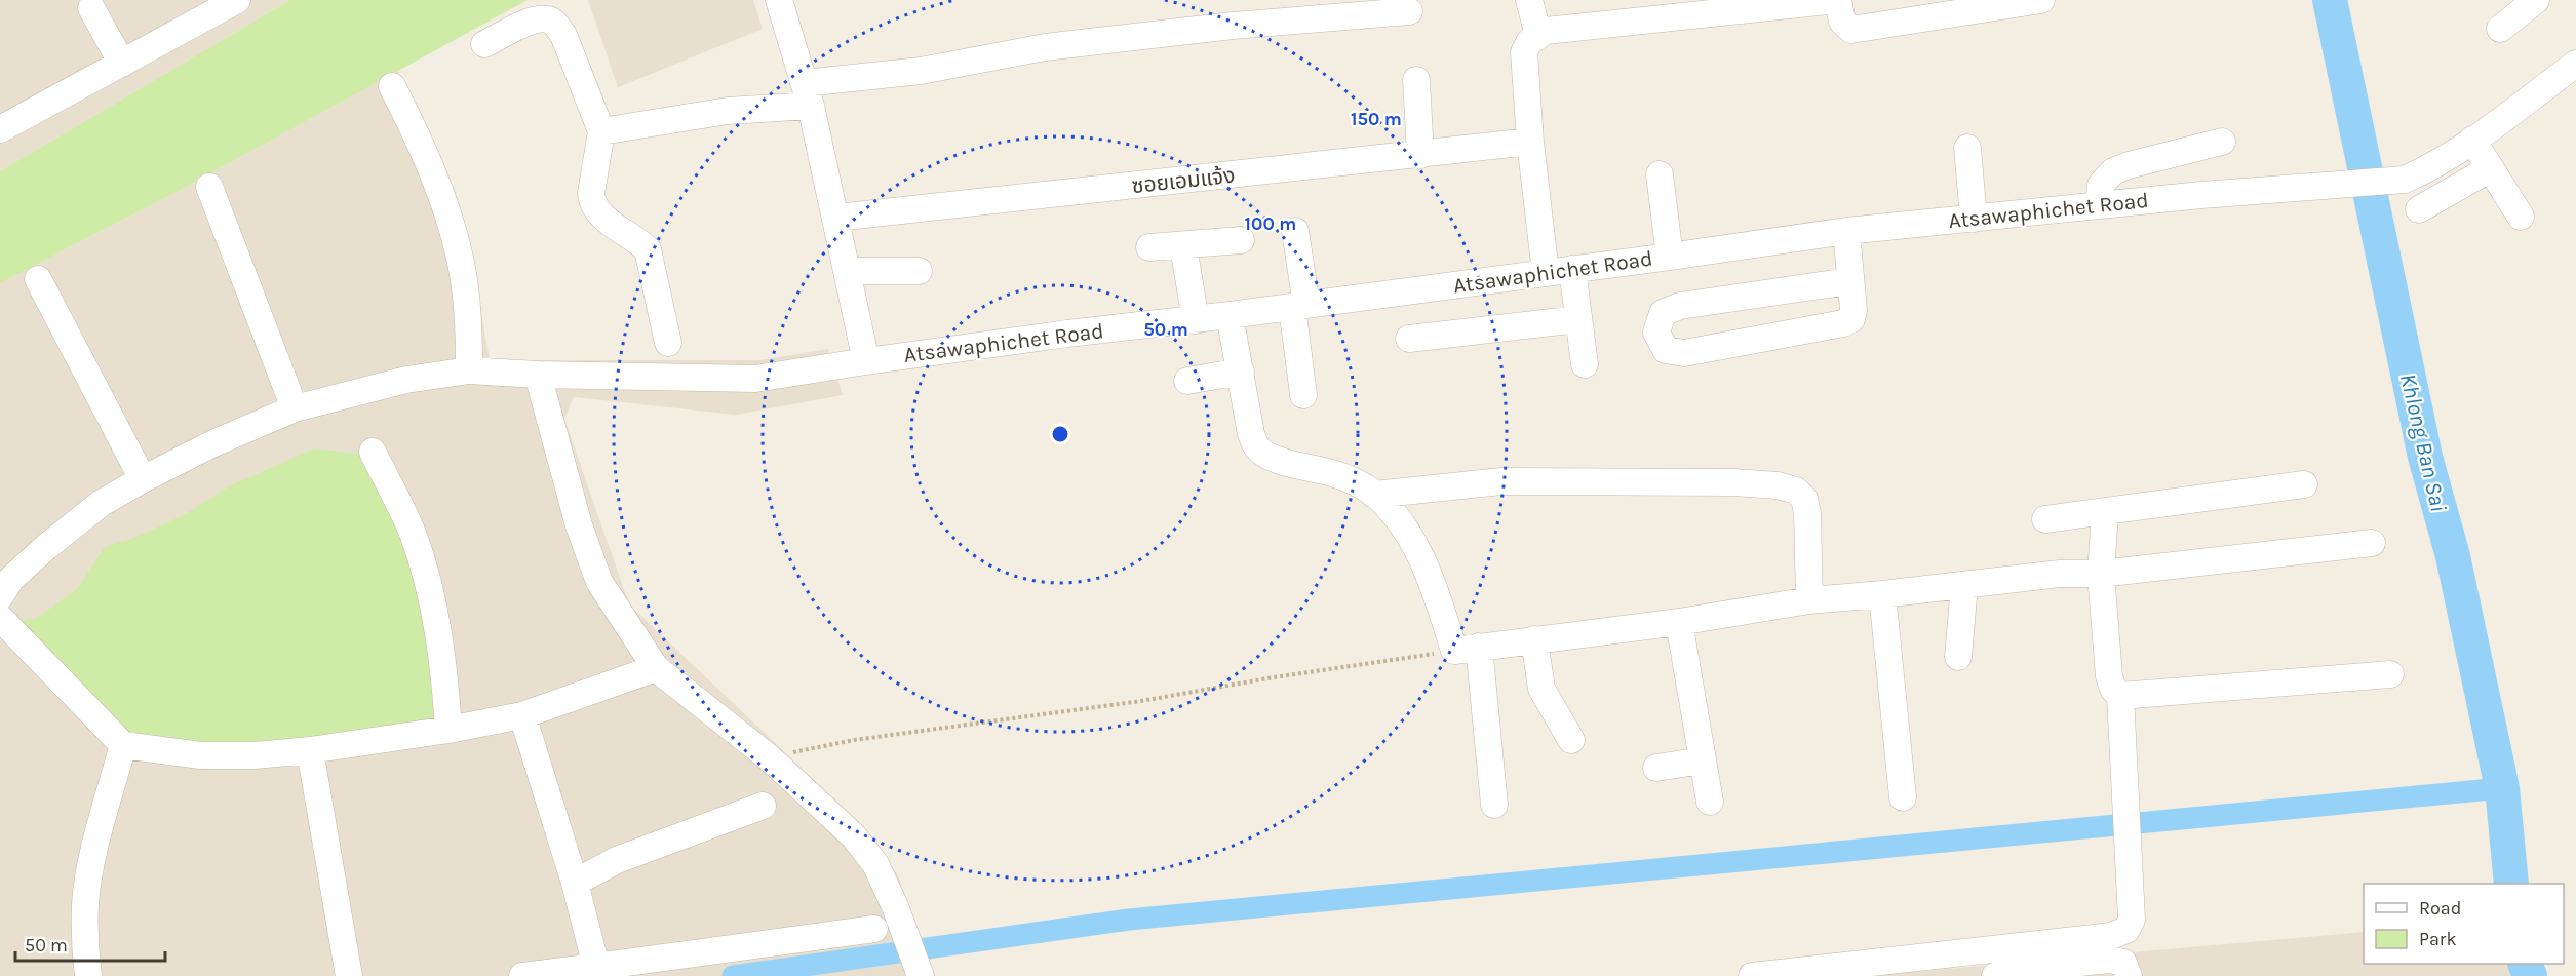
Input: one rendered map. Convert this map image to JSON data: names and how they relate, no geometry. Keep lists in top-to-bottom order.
{
  "streets": {
    "street": ["ซอยเอมแจ้ง", "Atsawaphichet Road"]
  },
  "water": ["Khlong Ban Sai"],
  "legend": ["Road", "Park"],
  "scale_bar": "50 m",
  "rings": ["150 m", "100 m", "50 m"]
}
